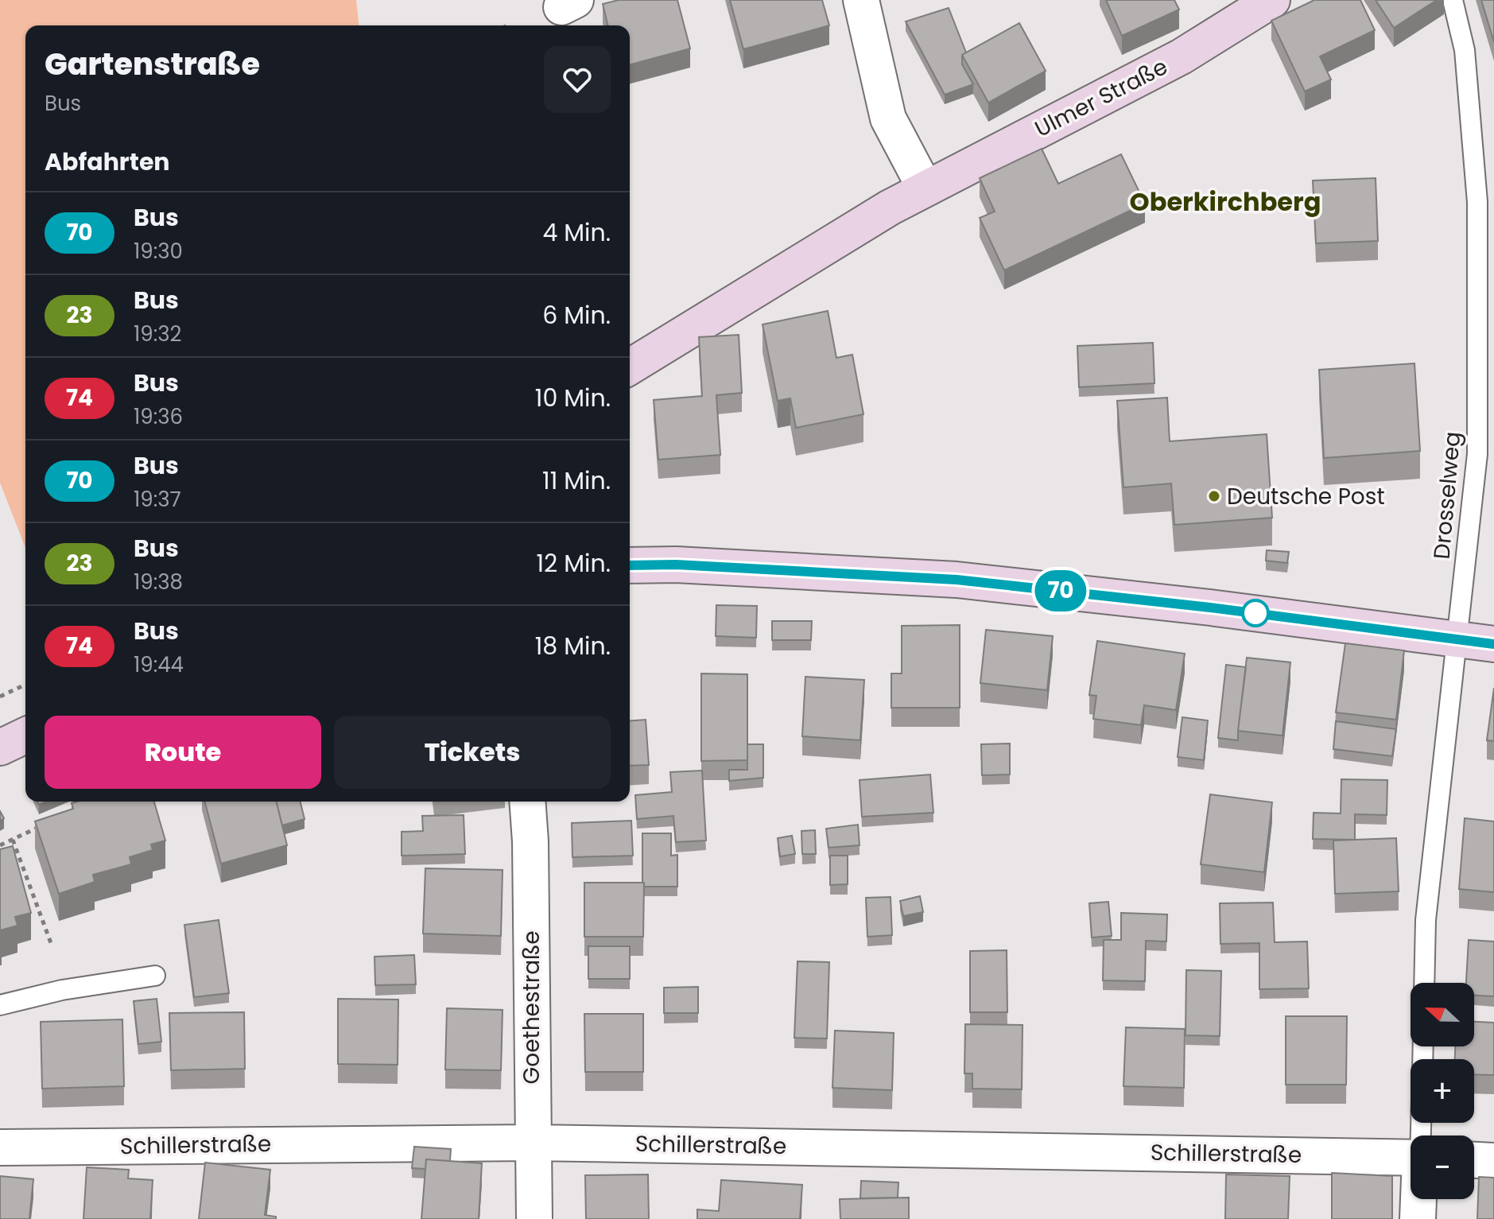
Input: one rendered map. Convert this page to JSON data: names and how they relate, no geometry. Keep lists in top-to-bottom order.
{
  "streets": {
    "main road": ["Ulmer Straße"],
    "street": ["Goethestraße", "Schillerstraße"],
    "lane": ["Drosselweg"]
  },
  "crossings": [
    ["Goethestraße", "Schillerstraße"]
  ],
  "districts": ["Oberkirchberg"],
  "places": ["Deutsche Post"],
  "lines": ["bus line 70"],
  "north": "left",
  "page": {
    "on_map": "70",
    "heading": [
      ["Gartenstraße", "Bus"],
      "Abfahrten"
    ],
    "list": [
      {
        "mark": "70",
        "name": "Bus",
        "note": "19:30",
        "value": "4 Min."
      },
      {
        "mark": "23",
        "name": "Bus",
        "note": "19:32",
        "value": "6 Min."
      },
      {
        "mark": "74",
        "name": "Bus",
        "note": "19:36",
        "value": "10 Min."
      },
      {
        "mark": "70",
        "name": "Bus",
        "note": "19:37",
        "value": "11 Min."
      },
      {
        "mark": "23",
        "name": "Bus",
        "note": "19:38",
        "value": "12 Min."
      },
      {
        "mark": "74",
        "name": "Bus",
        "note": "19:44",
        "value": "18 Min."
      }
    ],
    "buttons": ["Route", "Tickets"],
    "map_buttons": ["+", "−"]
  }
}
